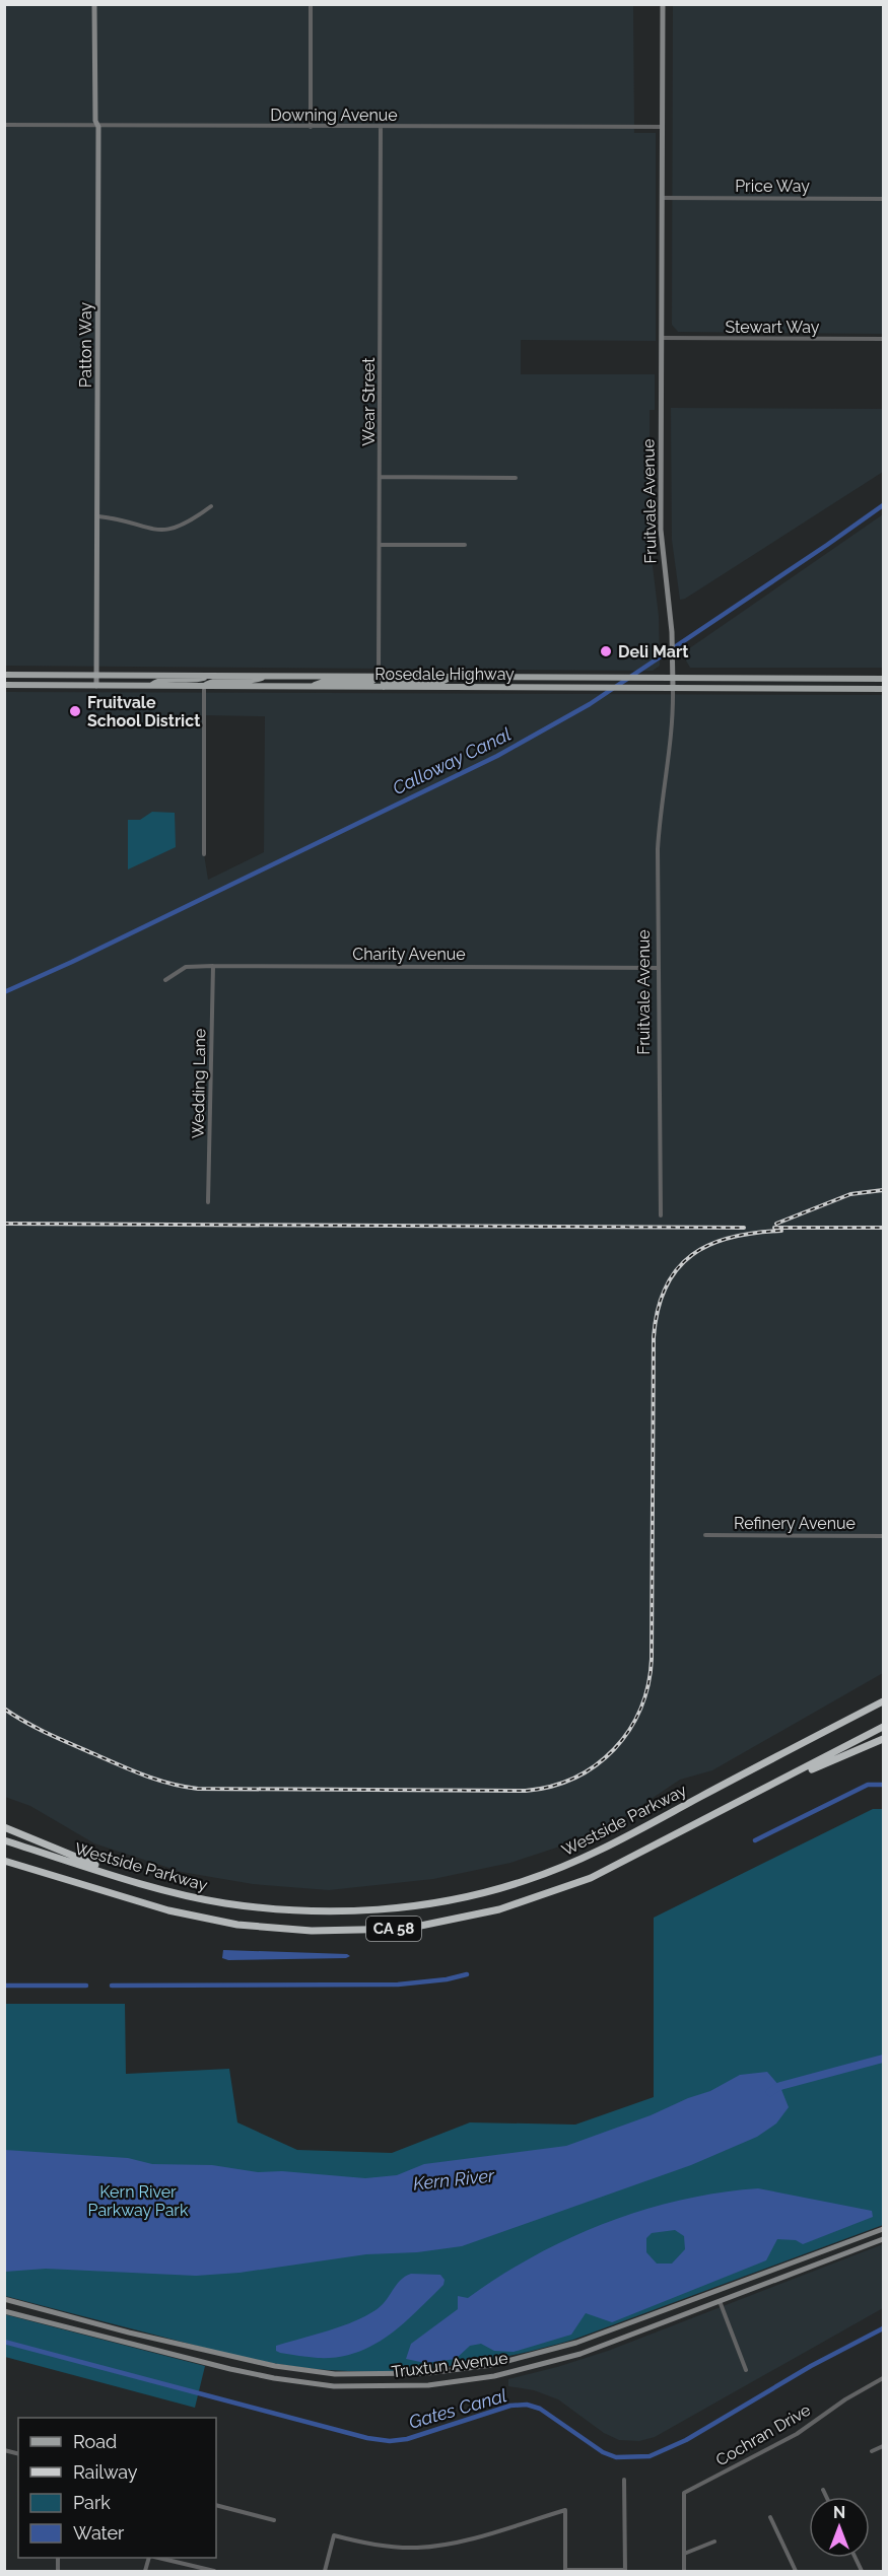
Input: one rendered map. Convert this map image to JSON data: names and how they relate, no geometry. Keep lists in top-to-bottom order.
{
  "streets": {
    "highway": ["Westside Parkway", "CA 58"],
    "main road": [
      "Patton Way",
      "Fruitvale Avenue",
      "Rosedale Highway",
      "Truxtun Avenue"
    ],
    "street": [
      "Downing Avenue",
      "Price Way",
      "Stewart Way",
      "Wear Street",
      "Charity Avenue",
      "Wedding Lane",
      "Refinery Avenue",
      "Cochran Drive"
    ]
  },
  "crossings": [
    ["Downing Avenue", "Patton Way"],
    ["Downing Avenue", "Wear Street"],
    ["Downing Avenue", "Fruitvale Avenue"],
    ["Price Way", "Fruitvale Avenue"],
    ["Stewart Way", "Fruitvale Avenue"],
    ["Patton Way", "Rosedale Highway"],
    ["Wear Street", "Rosedale Highway"],
    ["Fruitvale Avenue", "Rosedale Highway"],
    ["Fruitvale Avenue", "Charity Avenue"],
    ["Charity Avenue", "Wedding Lane"]
  ],
  "water": ["Calloway Canal", "Kern River", "Gates Canal"],
  "parks": ["Kern River Parkway Park"],
  "places": ["Deli Mart", "Fruitvale School District"],
  "legend": [
    "Road",
    "Railway",
    "Park",
    "Water"
  ],
  "north": "top"
}
